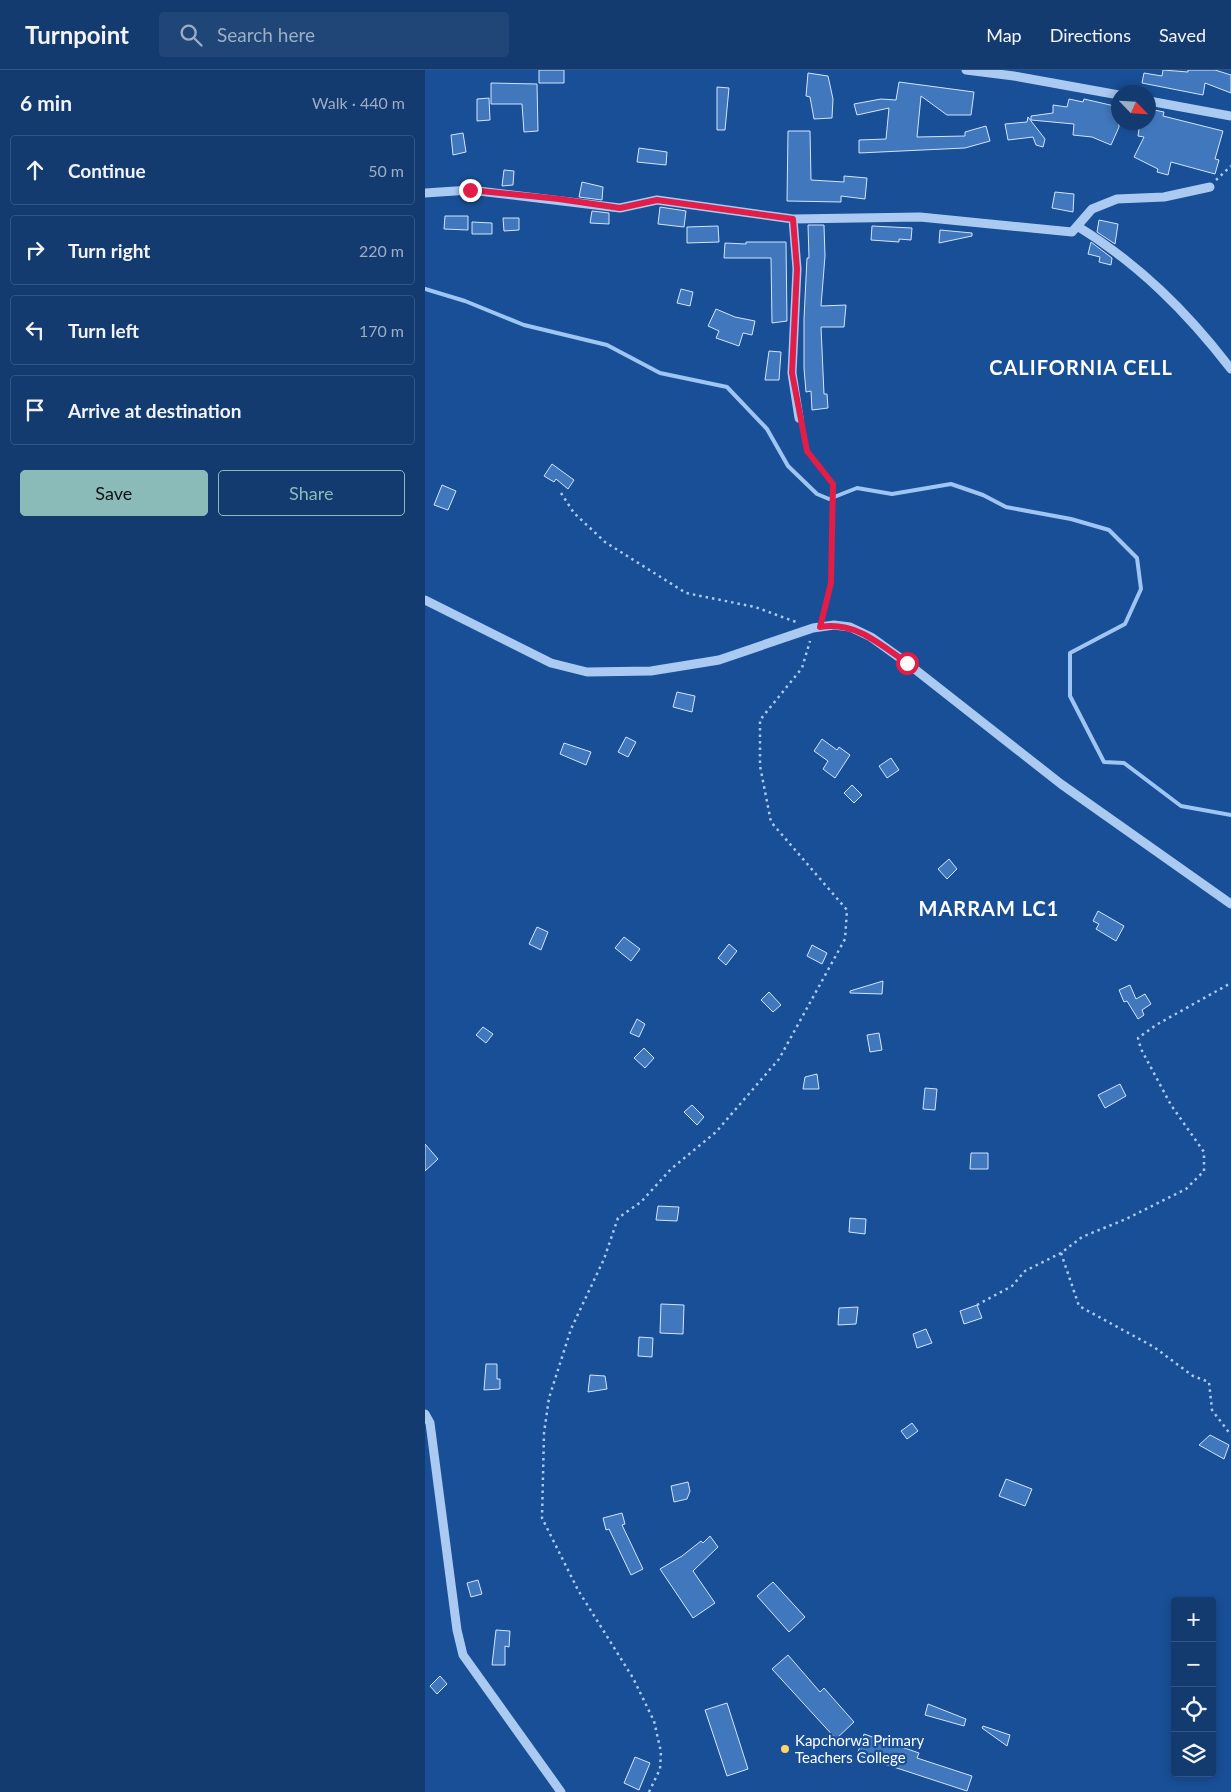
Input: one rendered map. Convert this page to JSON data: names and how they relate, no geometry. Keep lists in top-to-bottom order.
{
  "districts": ["CALIFORNIA CELL", "MARRAM LC1"],
  "places": ["Kapchorwa Primary Teachers College"],
  "north": "bottom right",
  "page": {
    "header": "Turnpoint",
    "search": "Search here",
    "nav": ["Map", "Directions", "Saved"],
    "heading": ["6 min", "Walk · 440 m"],
    "list": [
      ["Continue", "50 m"],
      ["Turn right", "220 m"],
      ["Turn left", "170 m"],
      "Arrive at destination"
    ],
    "buttons": ["Save", "Share"],
    "map_buttons": ["+", "−"]
  }
}
